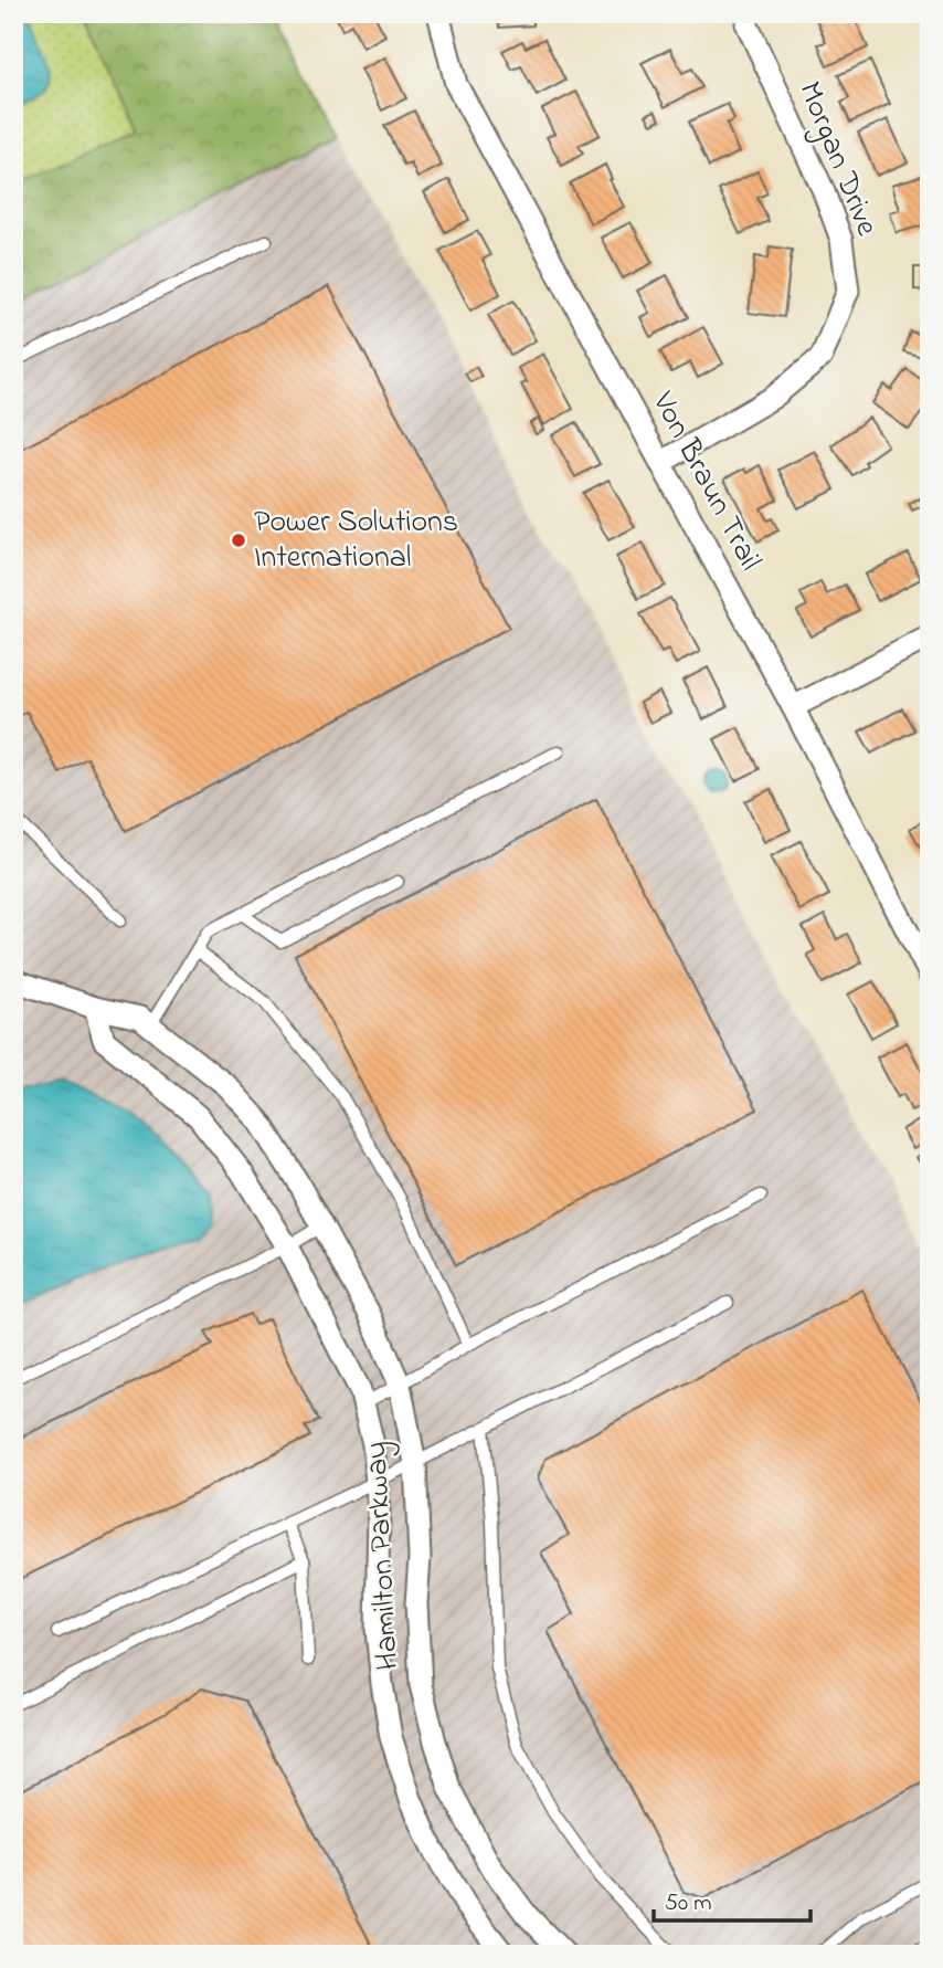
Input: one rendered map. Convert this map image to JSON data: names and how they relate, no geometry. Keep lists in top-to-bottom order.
{
  "streets": {
    "street": ["Morgan Drive", "Von Braun Trail", "Hamilton Parkway"]
  },
  "crossings": [
    ["Morgan Drive", "Von Braun Trail"]
  ],
  "places": ["Power Solutions International"],
  "scale_bar": "50 m"
}
